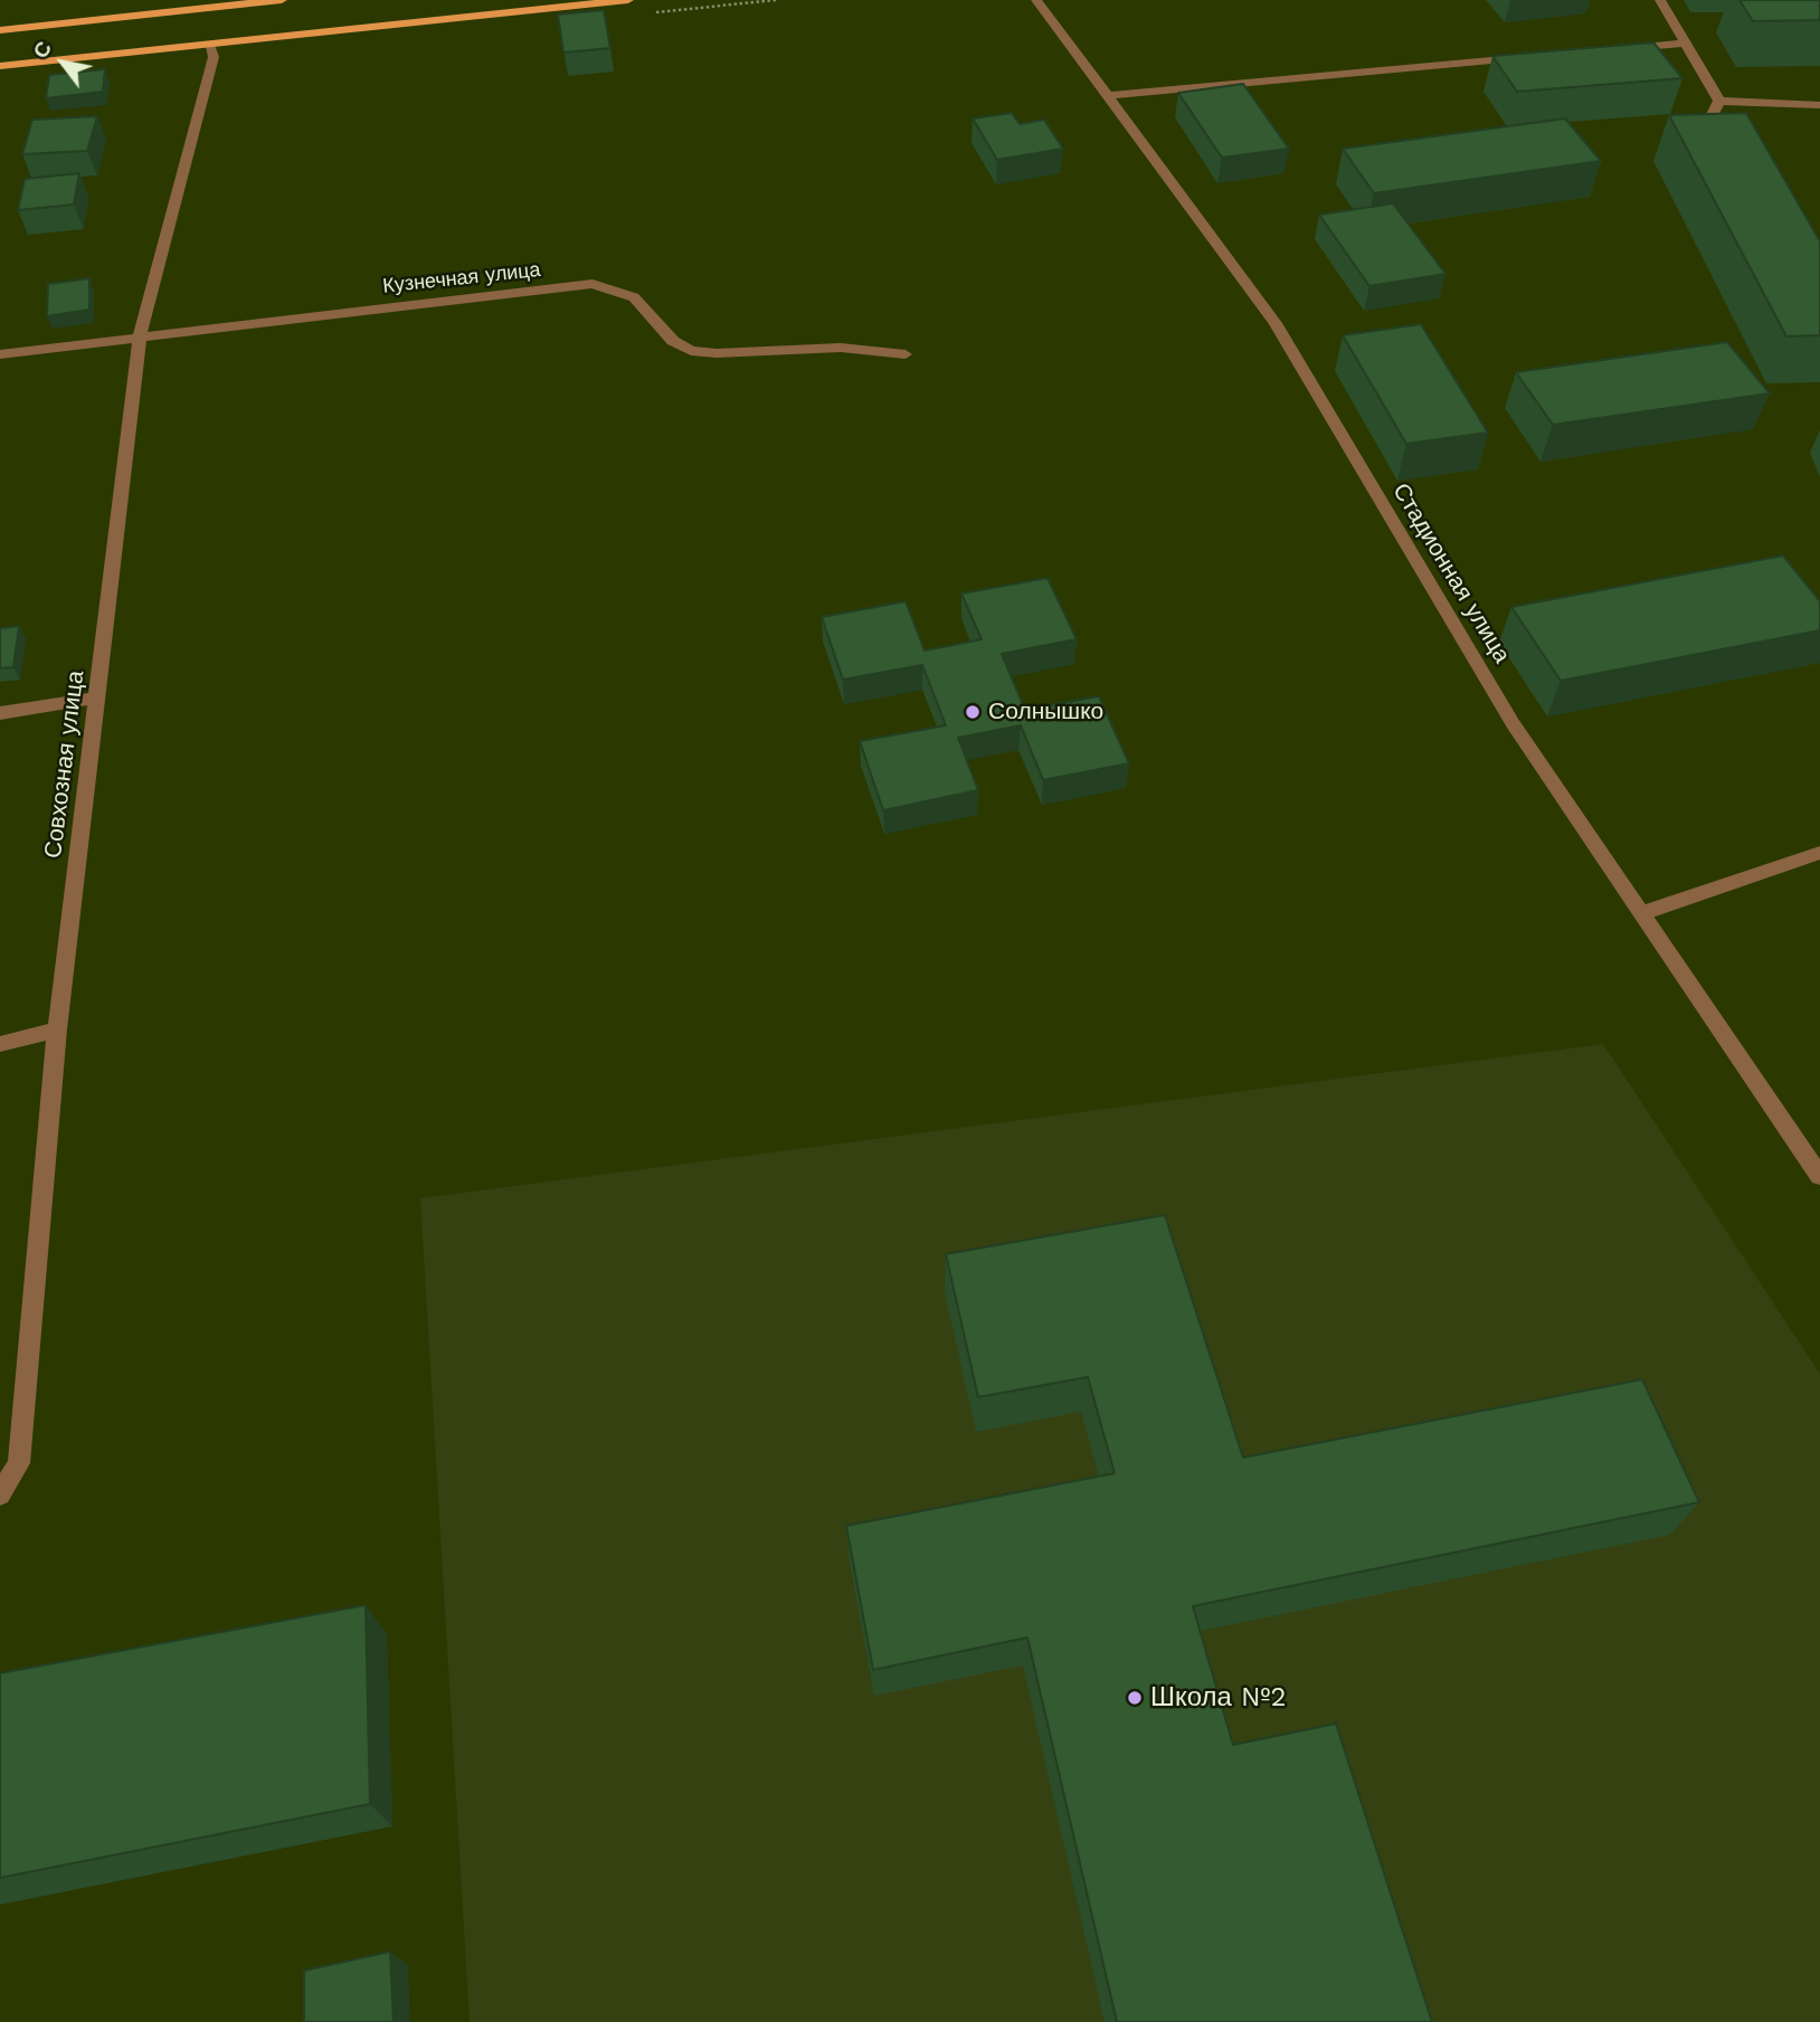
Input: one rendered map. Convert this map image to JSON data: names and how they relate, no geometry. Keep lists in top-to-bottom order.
{
  "streets": {
    "street": ["Кузнечная улица", "Стадионная улица", "Совхозная улица"]
  },
  "crossings": [
    ["Кузнечная улица", "Совхозная улица"]
  ],
  "places": ["Солнышко", "Школа №2"],
  "north": "top left"
}
